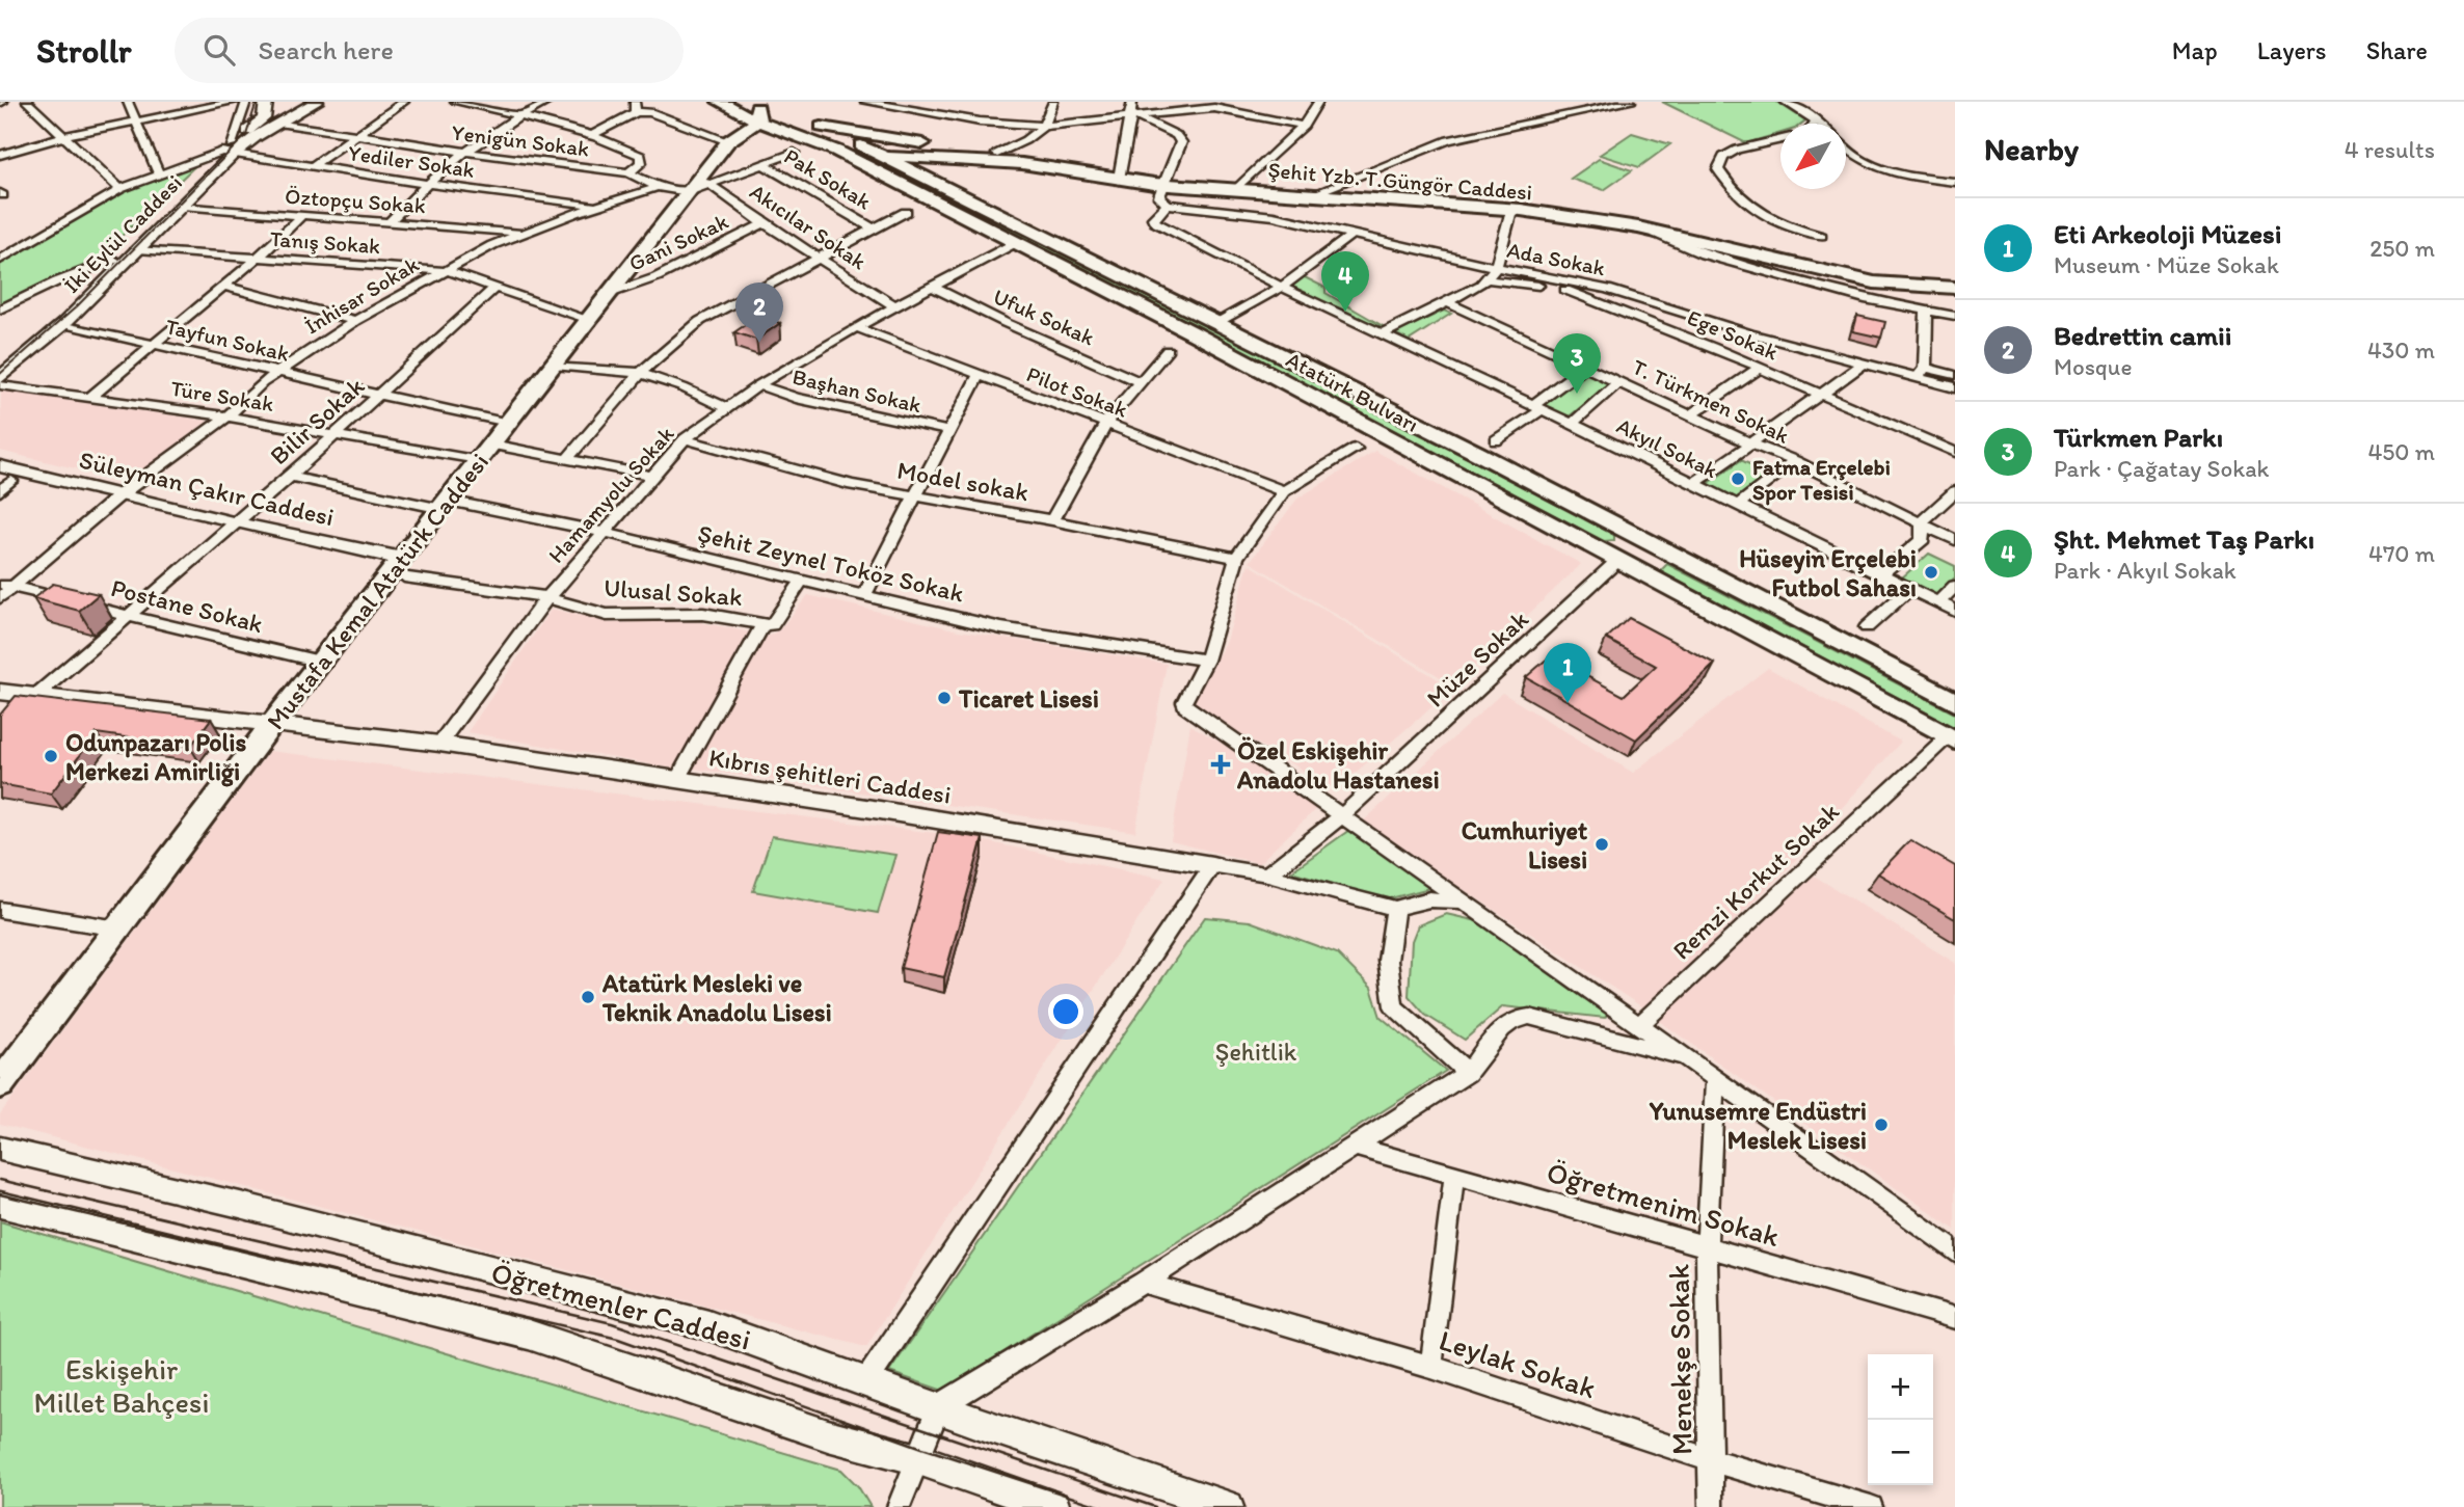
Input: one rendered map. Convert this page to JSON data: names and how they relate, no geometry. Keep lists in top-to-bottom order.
{
  "streets": {
    "main road": [
      "Şehit Yzb. T.Güngör Caddesi",
      "İki Eylül Caddesi",
      "Atatürk Bulvarı",
      "Süleyman Çakır Caddesi",
      "Mustafa Kemal Atatürk Caddesi",
      "Kıbrıs şehitleri Caddesi",
      "Öğretmenler Caddesi"
    ],
    "street": [
      "Yenigün Sokak",
      "Yediler Sokak",
      "Pak Sokak",
      "Öztopçu Sokak",
      "Akıcılar Sokak",
      "Tanış Sokak",
      "Gani Sokak",
      "Ada Sokak",
      "İnhisar Sokak",
      "Ufuk Sokak",
      "Ege Sokak",
      "Tayfun Sokak",
      "Başhan Sokak",
      "Pilot Sokak",
      "Türe Sokak",
      "T. Türkmen Sokak",
      "Bilir Sokak",
      "Akyıl Sokak",
      "Model sokak",
      "Hamamyolu Sokak",
      "Şehit Zeynel Toköz Sokak",
      "Ulusal Sokak",
      "Postane Sokak",
      "Müze Sokak",
      "Remzi Korkut Sokak",
      "Öğretmenim Sokak",
      "Menekşe Sokak",
      "Leylak Sokak"
    ]
  },
  "crossings": [
    ["Yenigün Sokak", "İki Eylül Caddesi"],
    ["Yenigün Sokak", "İnhisar Sokak"],
    ["Yediler Sokak", "İki Eylül Caddesi"],
    ["Yediler Sokak", "İnhisar Sokak"],
    ["Şehit Yzb. T.Güngör Caddesi", "Atatürk Bulvarı"],
    ["Öztopçu Sokak", "İki Eylül Caddesi"],
    ["Öztopçu Sokak", "İnhisar Sokak"],
    ["Akıcılar Sokak", "Gani Sokak"],
    ["Akıcılar Sokak", "Hamamyolu Sokak"],
    ["Akıcılar Sokak", "Mustafa Kemal Atatürk Caddesi"],
    ["İki Eylül Caddesi", "Tanış Sokak"],
    ["İki Eylül Caddesi", "Tayfun Sokak"],
    ["Tanış Sokak", "İnhisar Sokak"],
    ["Tanış Sokak", "Bilir Sokak"],
    ["Tanış Sokak", "Mustafa Kemal Atatürk Caddesi"],
    ["Gani Sokak", "Mustafa Kemal Atatürk Caddesi"],
    ["Ada Sokak", "Akyıl Sokak"],
    ["İnhisar Sokak", "Tayfun Sokak"],
    ["İnhisar Sokak", "Türe Sokak"],
    ["İnhisar Sokak", "Süleyman Çakır Caddesi"],
    ["İnhisar Sokak", "Postane Sokak"],
    ["Ufuk Sokak", "Hamamyolu Sokak"],
    ["Tayfun Sokak", "Bilir Sokak"],
    ["Tayfun Sokak", "Mustafa Kemal Atatürk Caddesi"],
    ["Başhan Sokak", "Hamamyolu Sokak"],
    ["Pilot Sokak", "Hamamyolu Sokak"],
    ["Atatürk Bulvarı", "Hamamyolu Sokak"],
    ["Atatürk Bulvarı", "Mustafa Kemal Atatürk Caddesi"],
    ["Atatürk Bulvarı", "Müze Sokak"],
    ["Atatürk Bulvarı", "Remzi Korkut Sokak"],
    ["Türe Sokak", "Bilir Sokak"],
    ["Türe Sokak", "Mustafa Kemal Atatürk Caddesi"],
    ["Bilir Sokak", "Süleyman Çakır Caddesi"],
    ["Bilir Sokak", "Şehit Zeynel Toköz Sokak"],
    ["Bilir Sokak", "Postane Sokak"],
    ["Model sokak", "Hamamyolu Sokak"],
    ["Süleyman Çakır Caddesi", "Mustafa Kemal Atatürk Caddesi"],
    ["Süleyman Çakır Caddesi", "Ulusal Sokak"],
    ["Hamamyolu Sokak", "Şehit Zeynel Toköz Sokak"],
    ["Hamamyolu Sokak", "Ulusal Sokak"],
    ["Hamamyolu Sokak", "Kıbrıs şehitleri Caddesi"],
    ["Şehit Zeynel Toköz Sokak", "Mustafa Kemal Atatürk Caddesi"],
    ["Şehit Zeynel Toköz Sokak", "Ulusal Sokak"],
    ["Mustafa Kemal Atatürk Caddesi", "Ulusal Sokak"],
    ["Mustafa Kemal Atatürk Caddesi", "Postane Sokak"],
    ["Öğretmenim Sokak", "Menekşe Sokak"],
    ["Menekşe Sokak", "Leylak Sokak"]
  ],
  "parks": ["Şehitlik", "Eskişehir Millet Bahçesi"],
  "places": {
    "other": [
      "Fatma Erçelebi Spor Tesisi",
      "Hüseyin Erçelebi Futbol Sahası",
      "Ticaret Lisesi",
      "Odunpazarı Polis Merkezi Amirliği",
      "Cumhuriyet Lisesi",
      "Atatürk Mesleki ve Teknik Anadolu Lisesi",
      "Yunusemre Endüstri Meslek Lisesi"
    ],
    "health": ["Özel Eskişehir Anadolu Hastanesi"]
  },
  "north": "bottom left",
  "page": {
    "header": "Strollr",
    "search": "Search here",
    "nav": ["Map", "Layers", "Share"],
    "heading": ["Nearby", "4 results"],
    "list": [
      {
        "mark": "1",
        "name": "Eti Arkeoloji Müzesi",
        "note": "Museum · Müze Sokak",
        "value": "250 m"
      },
      {
        "mark": "2",
        "name": "Bedrettin camii",
        "note": "Mosque",
        "value": "430 m"
      },
      {
        "mark": "3",
        "name": "Türkmen Parkı",
        "note": "Park · Çağatay Sokak",
        "value": "450 m"
      },
      {
        "mark": "4",
        "name": "Şht. Mehmet Taş Parkı",
        "note": "Park · Akyıl Sokak",
        "value": "470 m"
      }
    ],
    "pins": [
      "4",
      "2",
      "3",
      "1"
    ],
    "map_buttons": ["+", "−"]
  }
}
